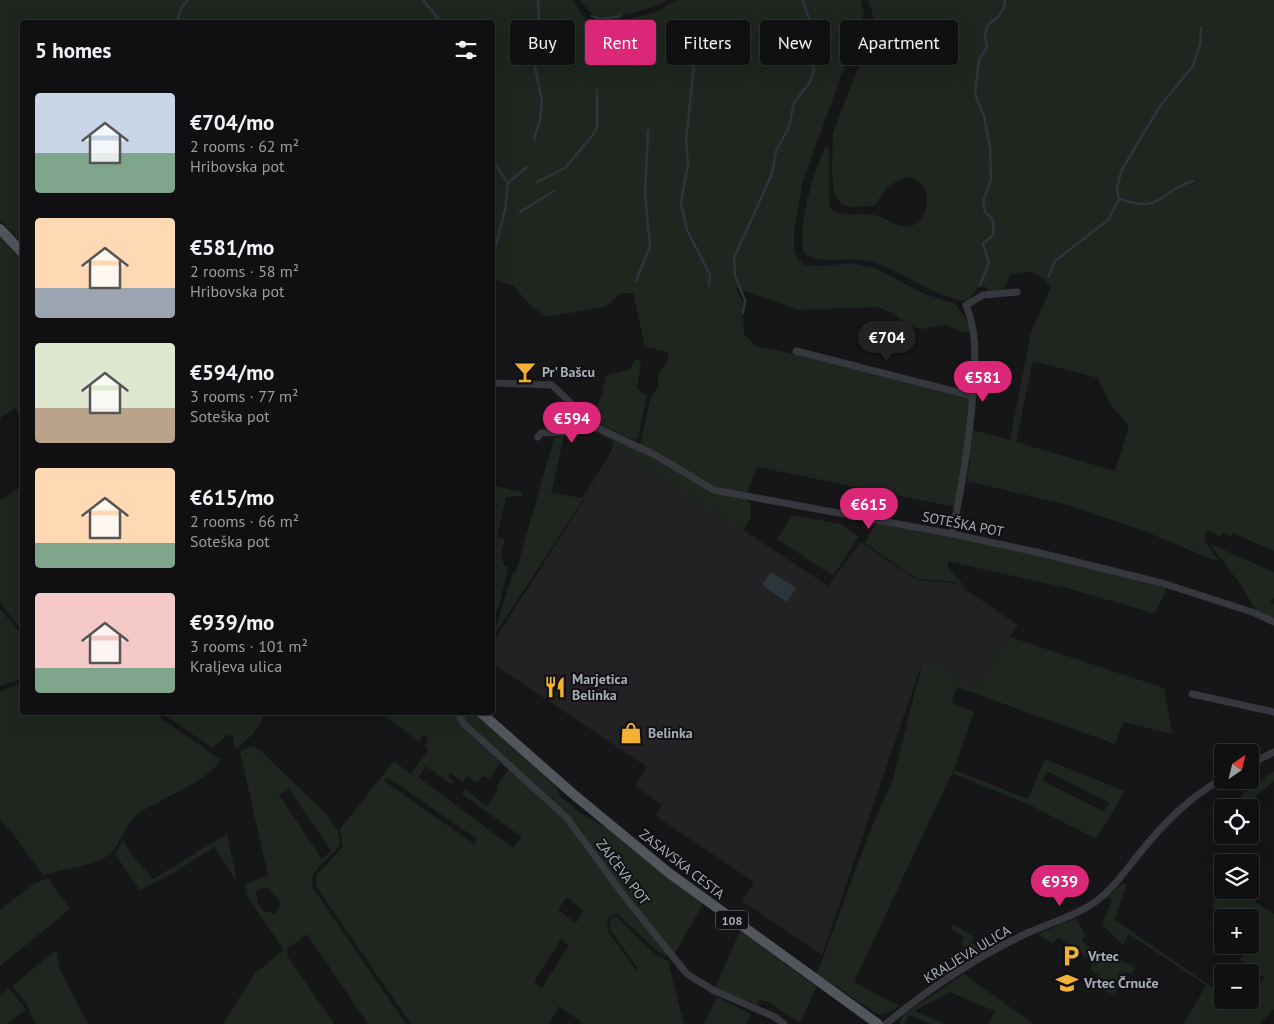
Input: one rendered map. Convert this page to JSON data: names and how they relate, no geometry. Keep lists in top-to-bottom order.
{
  "streets": {
    "main road": ["ZASAVSKA CESTA", "108"],
    "street": ["SOTEŠKA POT", "ZAJČEVA POT", "KRALJEVA ULICA"]
  },
  "places": {
    "bar": ["Pr' Bašcu"],
    "restaurant": ["Marjetica Belinka"],
    "shop": ["Belinka"],
    "parking": ["Vrtec"],
    "school or university": ["Vrtec Črnuče"]
  },
  "north": "top right",
  "page": {
    "chip": [
      "Buy",
      "Rent",
      "Filters",
      "New",
      "Apartment"
    ],
    "heading": "5 homes",
    "list": [
      {
        "name": "€704/mo",
        "note": "2 rooms · 62 m² · Hribovska pot"
      },
      {
        "name": "€581/mo",
        "note": "2 rooms · 58 m² · Hribovska pot"
      },
      {
        "name": "€594/mo",
        "note": "3 rooms · 77 m² · Soteška pot"
      },
      {
        "name": "€615/mo",
        "note": "2 rooms · 66 m² · Soteška pot"
      },
      {
        "name": "€939/mo",
        "note": "3 rooms · 101 m² · Kraljeva ulica"
      }
    ],
    "price": [
      "€704",
      "€581",
      "€594",
      "€615",
      "€939"
    ],
    "map_buttons": ["+", "−"]
  }
}
